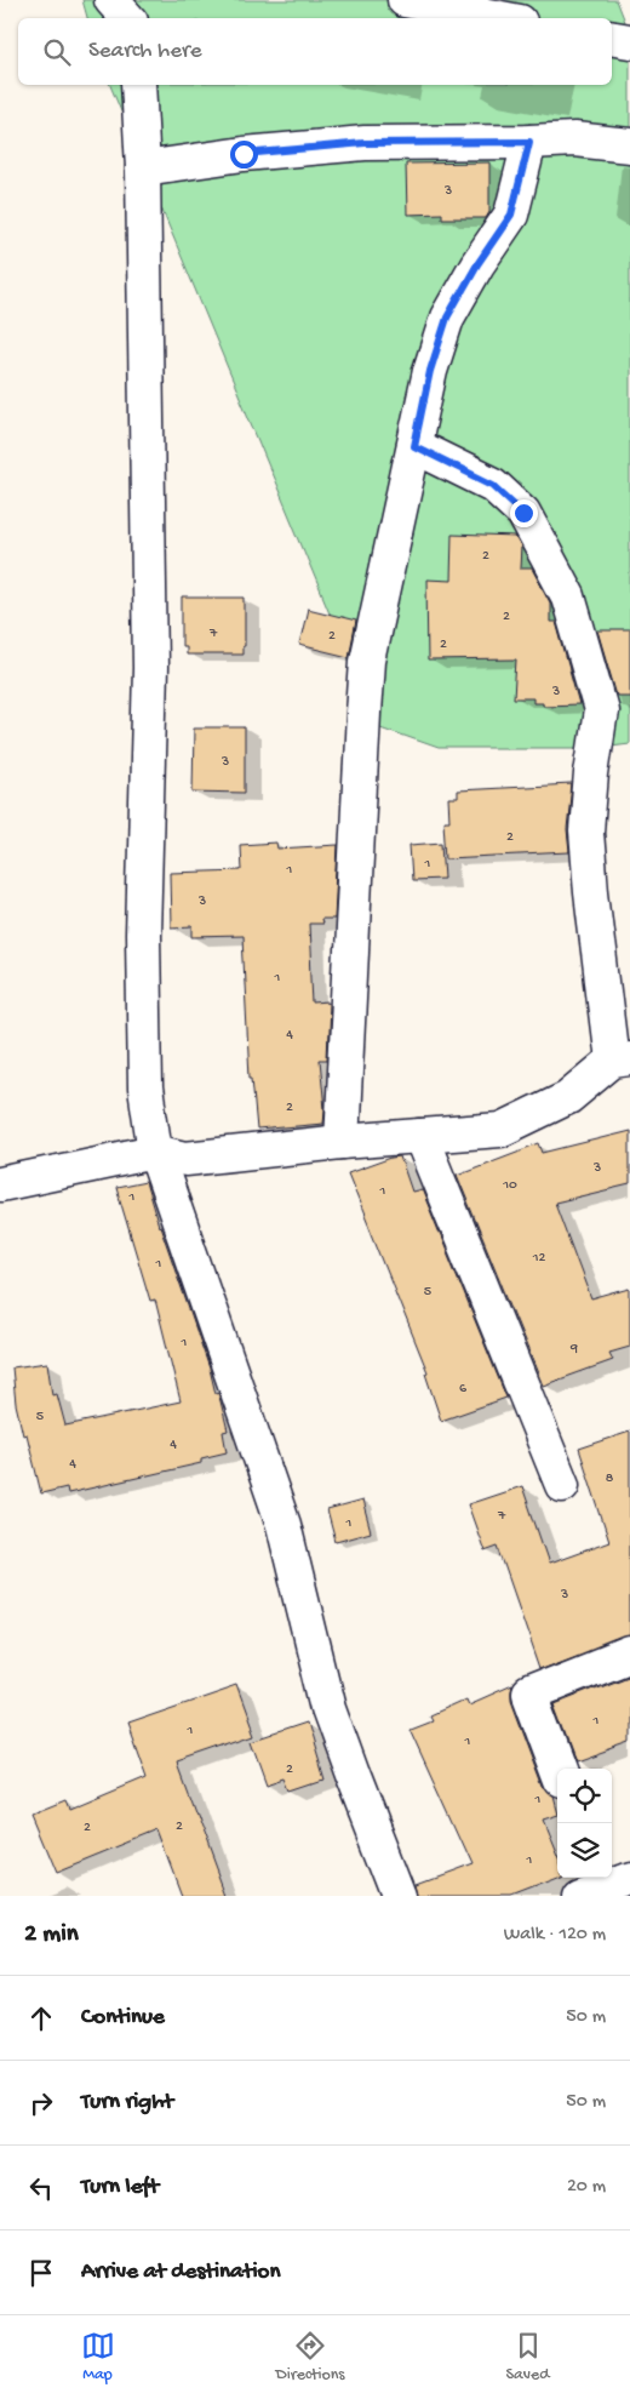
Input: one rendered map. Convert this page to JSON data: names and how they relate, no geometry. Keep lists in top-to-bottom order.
{
  "house_numbers": [
    "3",
    "2",
    "2",
    "7",
    "2",
    "2",
    "3",
    "3",
    "2",
    "1",
    "1",
    "3",
    "1",
    "4",
    "2",
    "3",
    "10",
    "1",
    "1",
    "12",
    "1",
    "5",
    "1",
    "9",
    "6",
    "5",
    "4",
    "4",
    "8",
    "7",
    "1",
    "3",
    "1",
    "1",
    "1",
    "2",
    "1",
    "2",
    "2",
    "1"
  ],
  "page": {
    "search": "Search here",
    "heading": ["2 min", "Walk · 120 m"],
    "list": [
      ["Continue", "50 m"],
      ["Turn right", "50 m"],
      ["Turn left", "20 m"],
      "Arrive at destination"
    ],
    "nav": ["Map", "Directions", "Saved"]
  }
}
